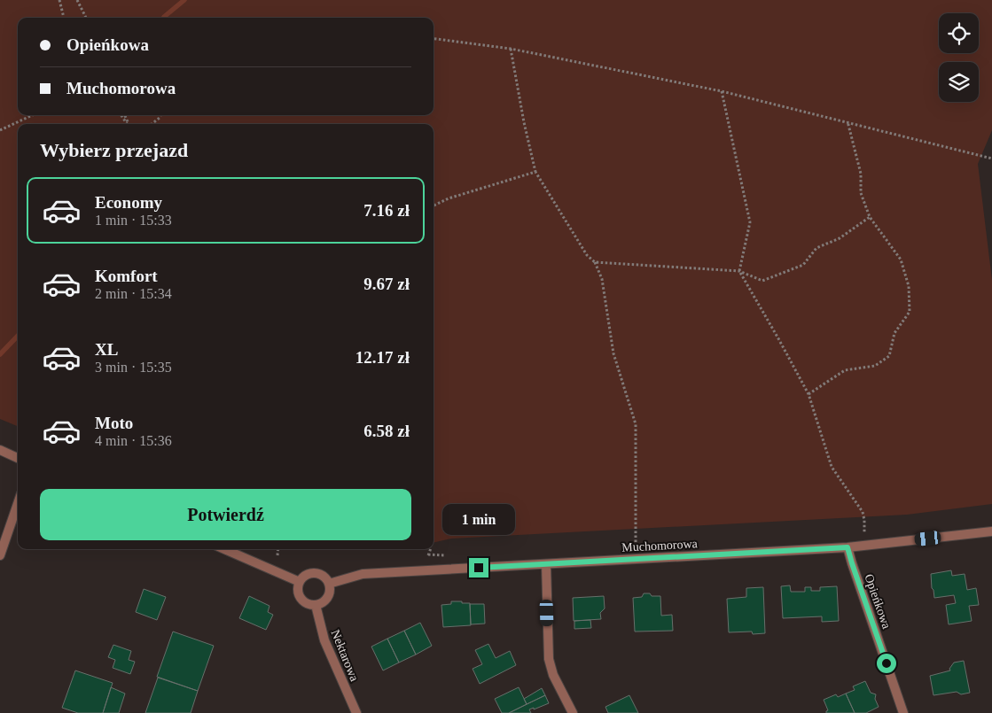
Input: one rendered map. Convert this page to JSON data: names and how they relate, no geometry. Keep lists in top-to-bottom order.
{
  "streets": {
    "street": ["Muchomorowa", "Opieńkowa", "Nektarowa"]
  },
  "crossings": [
    ["Muchomorowa", "Opieńkowa"],
    ["Muchomorowa", "Nektarowa"]
  ],
  "page": {
    "banner": ["Opieńkowa", "Muchomorowa"],
    "heading": "Wybierz przejazd",
    "list": [
      {
        "name": "Economy",
        "note": "1 min · 15:33",
        "value": "7.16 zł"
      },
      {
        "name": "Komfort",
        "note": "2 min · 15:34",
        "value": "9.67 zł"
      },
      {
        "name": "XL",
        "note": "3 min · 15:35",
        "value": "12.17 zł"
      },
      {
        "name": "Moto",
        "note": "4 min · 15:36",
        "value": "6.58 zł"
      }
    ],
    "buttons": "Potwierdź",
    "bubble": "1 min"
  }
}
